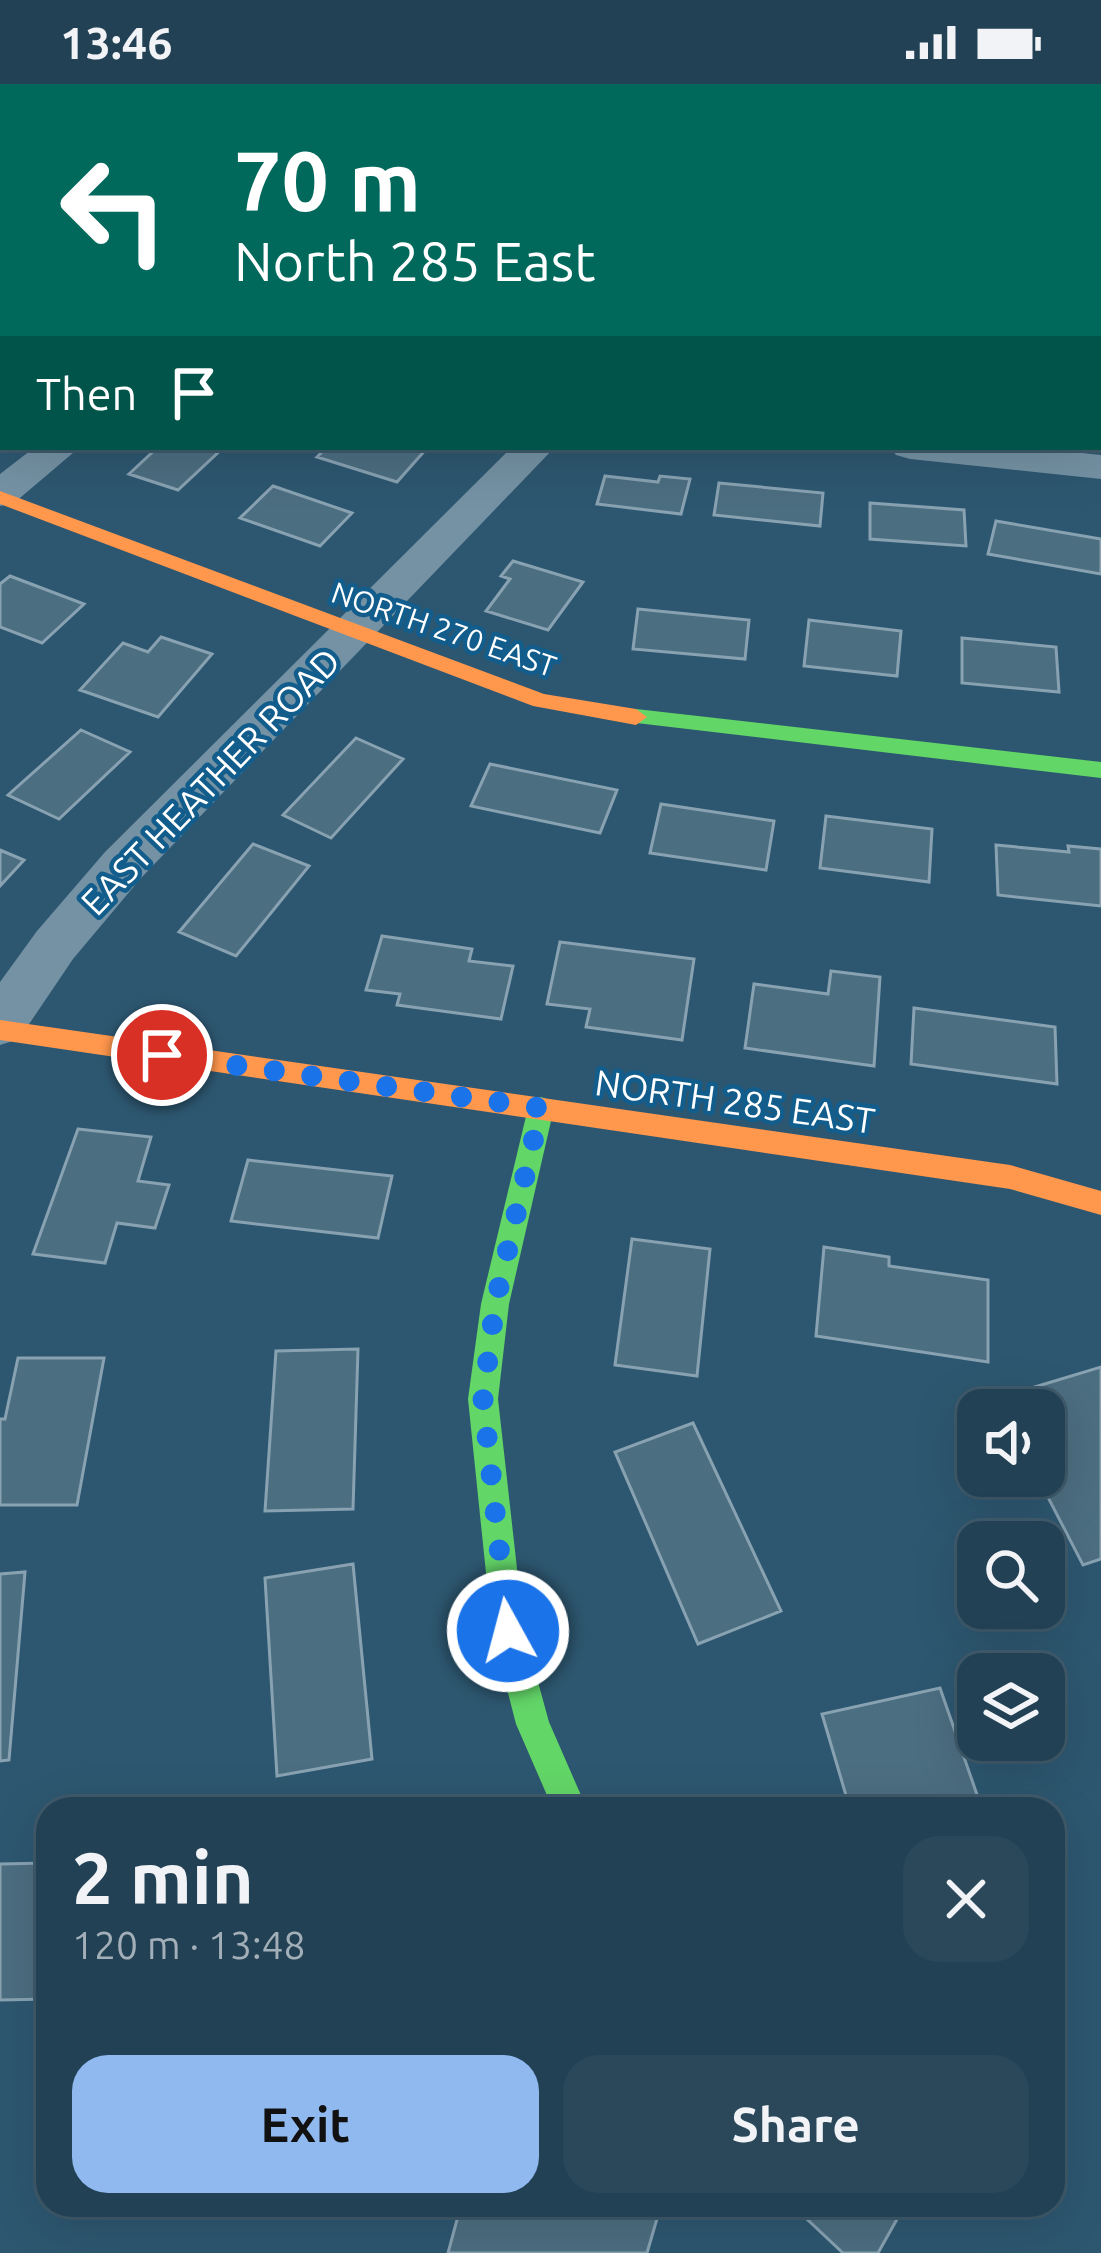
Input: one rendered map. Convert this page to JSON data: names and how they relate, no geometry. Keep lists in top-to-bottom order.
{
  "streets": {
    "street": ["NORTH 270 EAST", "EAST HEATHER ROAD", "NORTH 285 EAST"]
  },
  "crossings": [
    ["NORTH 270 EAST", "EAST HEATHER ROAD"],
    ["EAST HEATHER ROAD", "NORTH 285 EAST"]
  ],
  "page": {
    "status": "13:46",
    "turn": ["70 m", "North 285 East"],
    "then": "Then",
    "heading": ["2 min", "120 m · 13:48"],
    "buttons": ["Exit", "Share"]
  }
}
